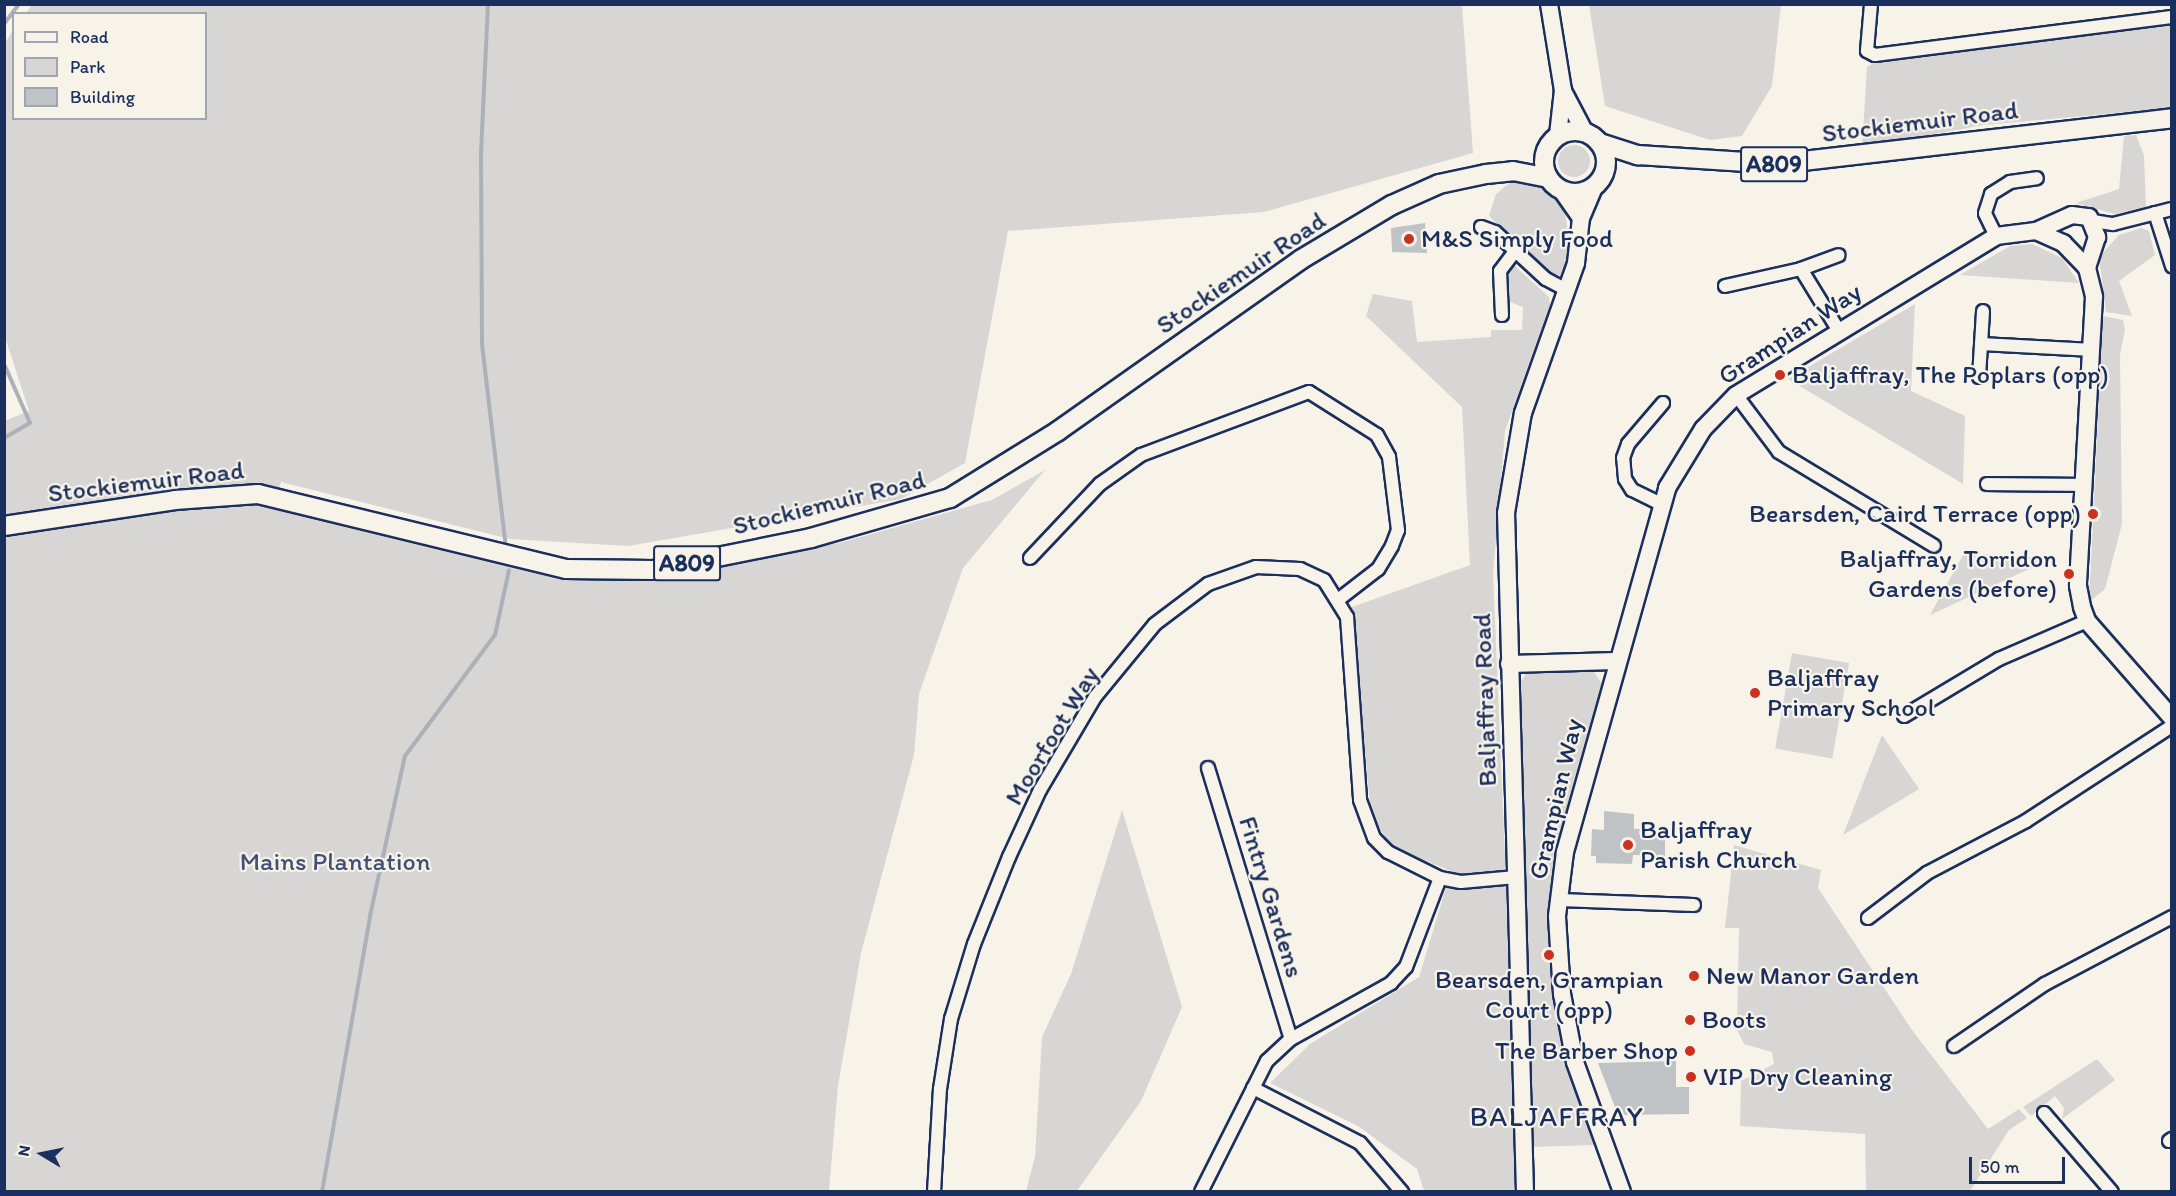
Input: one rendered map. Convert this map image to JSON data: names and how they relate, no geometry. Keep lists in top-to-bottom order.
{
  "streets": {
    "main road": ["Stockiemuir Road", "A809"],
    "street": [
      "Grampian Way",
      "Baljaffray Road",
      "Moorfoot Way",
      "Fintry Gardens"
    ]
  },
  "crossings": [
    ["Stockiemuir Road", "Baljaffray Road"],
    ["Baljaffray Road", "Moorfoot Way"]
  ],
  "districts": ["BALJAFFRAY"],
  "parks": ["Mains Plantation"],
  "places": [
    "M&S Simply Food",
    "Baljaffray, The Poplars (opp)",
    "Bearsden, Caird Terrace (opp)",
    "Baljaffray, Torridon Gardens (before)",
    "Baljaffray Primary School",
    "Baljaffray Parish Church",
    "Bearsden, Grampian Court (opp)",
    "New Manor Garden",
    "Boots",
    "The Barber Shop",
    "VIP Dry Cleaning"
  ],
  "legend": ["Road", "Park", "Building"],
  "scale_bar": "50 m",
  "north": "left"
}
